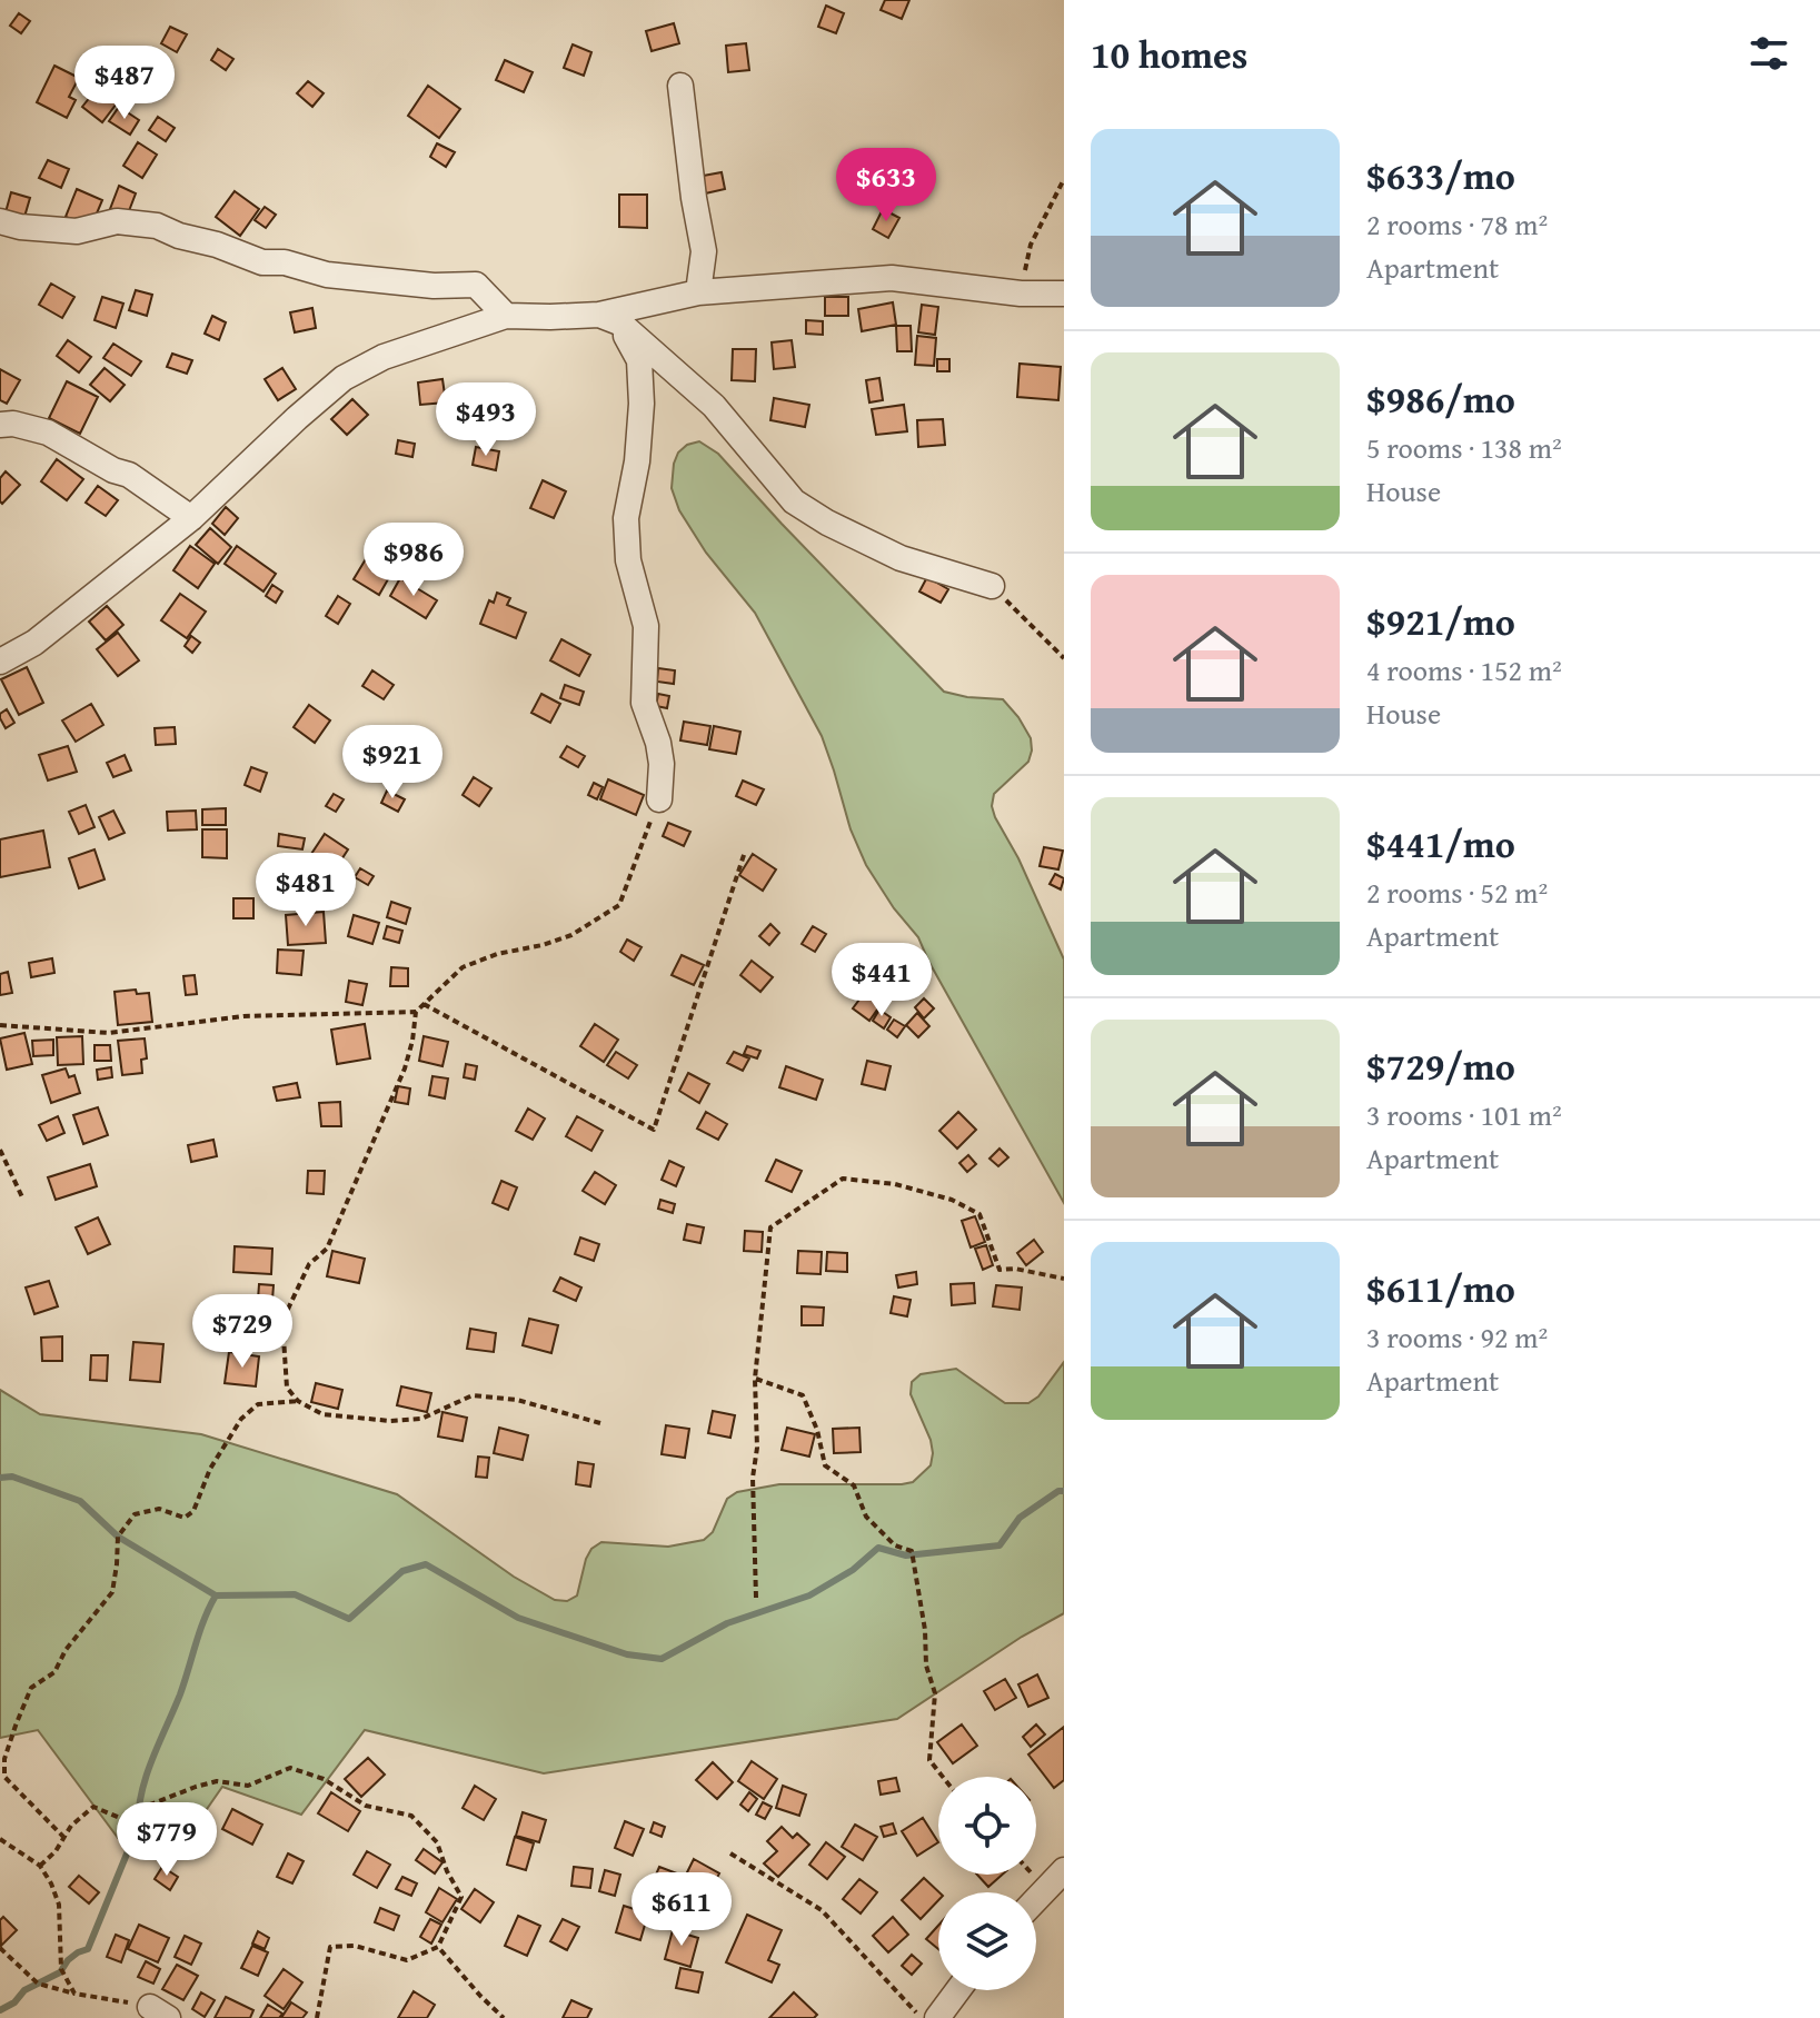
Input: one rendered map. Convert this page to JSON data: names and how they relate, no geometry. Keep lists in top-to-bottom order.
{
  "page": {
    "heading": "10 homes",
    "price": [
      "$487",
      "$633",
      "$493",
      "$986",
      "$921",
      "$481",
      "$441",
      "$729",
      "$779",
      "$611"
    ],
    "list": [
      {
        "name": "$633/mo",
        "note": "2 rooms · 78 m² · Apartment"
      },
      {
        "name": "$986/mo",
        "note": "5 rooms · 138 m² · House"
      },
      {
        "name": "$921/mo",
        "note": "4 rooms · 152 m² · House"
      },
      {
        "name": "$441/mo",
        "note": "2 rooms · 52 m² · Apartment"
      },
      {
        "name": "$729/mo",
        "note": "3 rooms · 101 m² · Apartment"
      },
      {
        "name": "$611/mo",
        "note": "3 rooms · 92 m² · Apartment"
      }
    ]
  }
}
